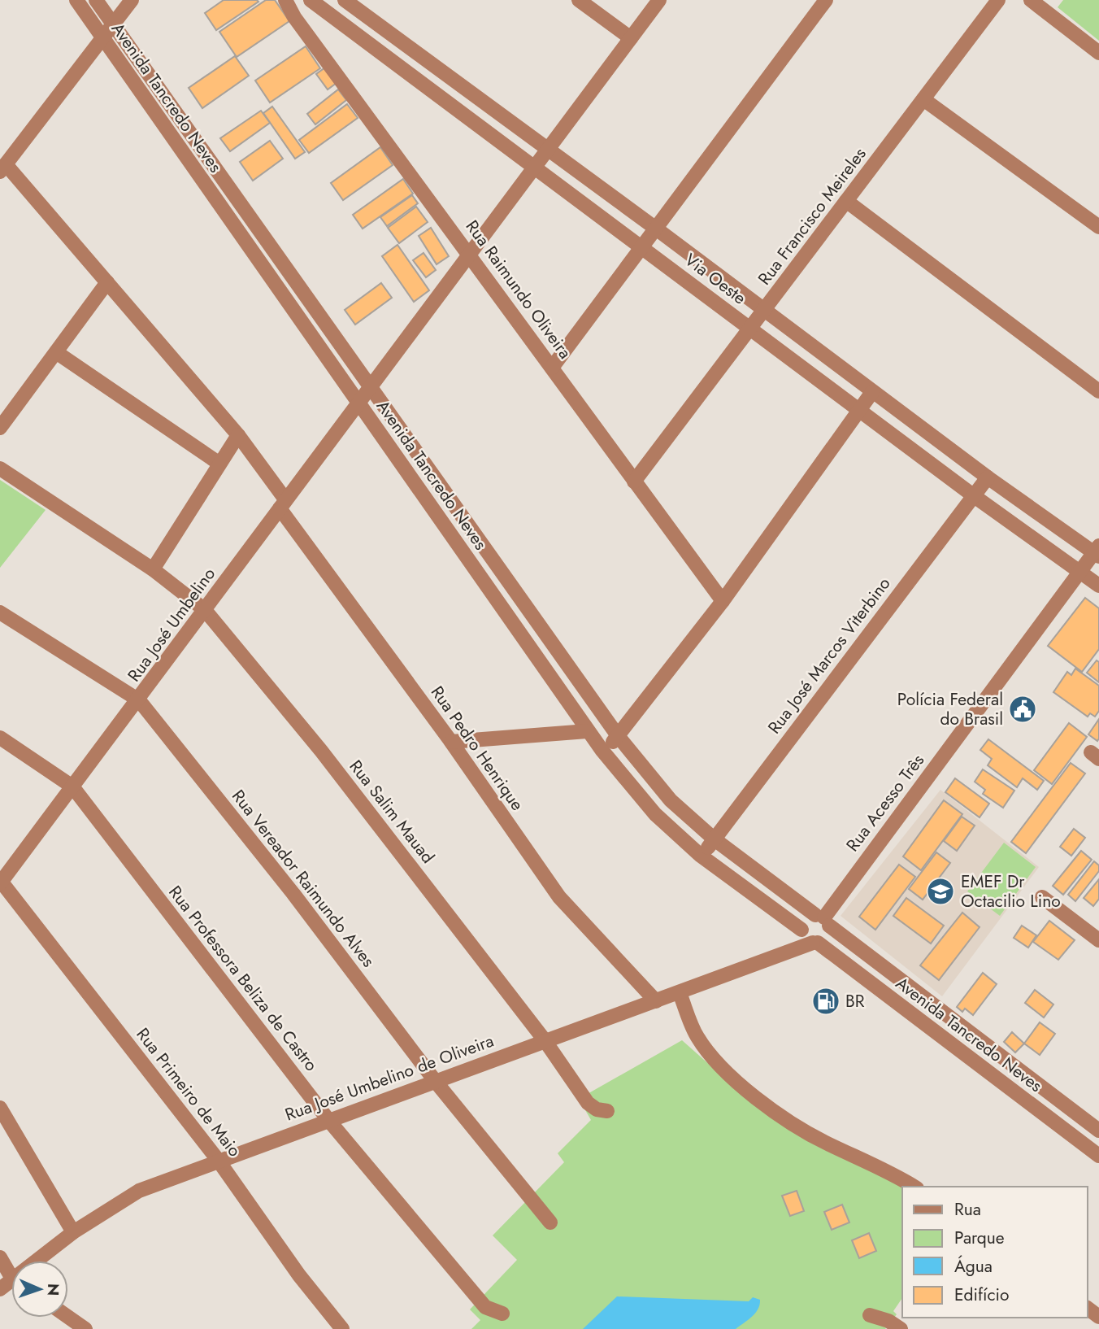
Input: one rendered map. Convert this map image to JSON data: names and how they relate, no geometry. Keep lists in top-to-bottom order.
{
  "streets": {
    "street": [
      "Avenida Tancredo Neves",
      "Rua Francisco Meireles",
      "Via Oeste",
      "Rua Raimundo Oliveira",
      "Rua José Umbelino",
      "Rua José Marcos Viterbino",
      "Rua Pedro Henrique",
      "Rua Acesso Três",
      "Rua Salim Mauad",
      "Rua Vereador Raimundo Alves",
      "Rua Professora Beliza de Castro",
      "Rua José Umbelino de Oliveira",
      "Rua Primeiro de Maio"
    ]
  },
  "crossings": [
    ["Avenida Tancredo Neves", "Rua José Umbelino"],
    ["Avenida Tancredo Neves", "Rua José Marcos Viterbino"],
    ["Avenida Tancredo Neves", "Rua Acesso Três"],
    ["Avenida Tancredo Neves", "Rua José Umbelino de Oliveira"],
    ["Rua Francisco Meireles", "Via Oeste"],
    ["Rua Francisco Meireles", "Rua Raimundo Oliveira"],
    ["Via Oeste", "Rua José Umbelino"],
    ["Via Oeste", "Rua José Marcos Viterbino"],
    ["Via Oeste", "Rua Acesso Três"],
    ["Rua Raimundo Oliveira", "Rua José Umbelino"],
    ["Rua José Umbelino", "Rua Pedro Henrique"],
    ["Rua José Umbelino", "Rua Salim Mauad"],
    ["Rua José Umbelino", "Rua Vereador Raimundo Alves"],
    ["Rua José Umbelino", "Rua Professora Beliza de Castro"],
    ["Rua José Umbelino", "Rua Primeiro de Maio"],
    ["Rua Pedro Henrique", "Rua José Umbelino de Oliveira"],
    ["Rua Salim Mauad", "Rua José Umbelino de Oliveira"],
    ["Rua Vereador Raimundo Alves", "Rua José Umbelino de Oliveira"],
    ["Rua Professora Beliza de Castro", "Rua José Umbelino de Oliveira"],
    ["Rua José Umbelino de Oliveira", "Rua Primeiro de Maio"]
  ],
  "places": {
    "public building": ["Polícia Federal do Brasil"],
    "school or university": ["EMEF Dr Octacilio Lino"],
    "fuel station": ["BR"]
  },
  "legend": [
    "Rua",
    "Parque",
    "Água",
    "Edifício"
  ],
  "north": "right"
}
